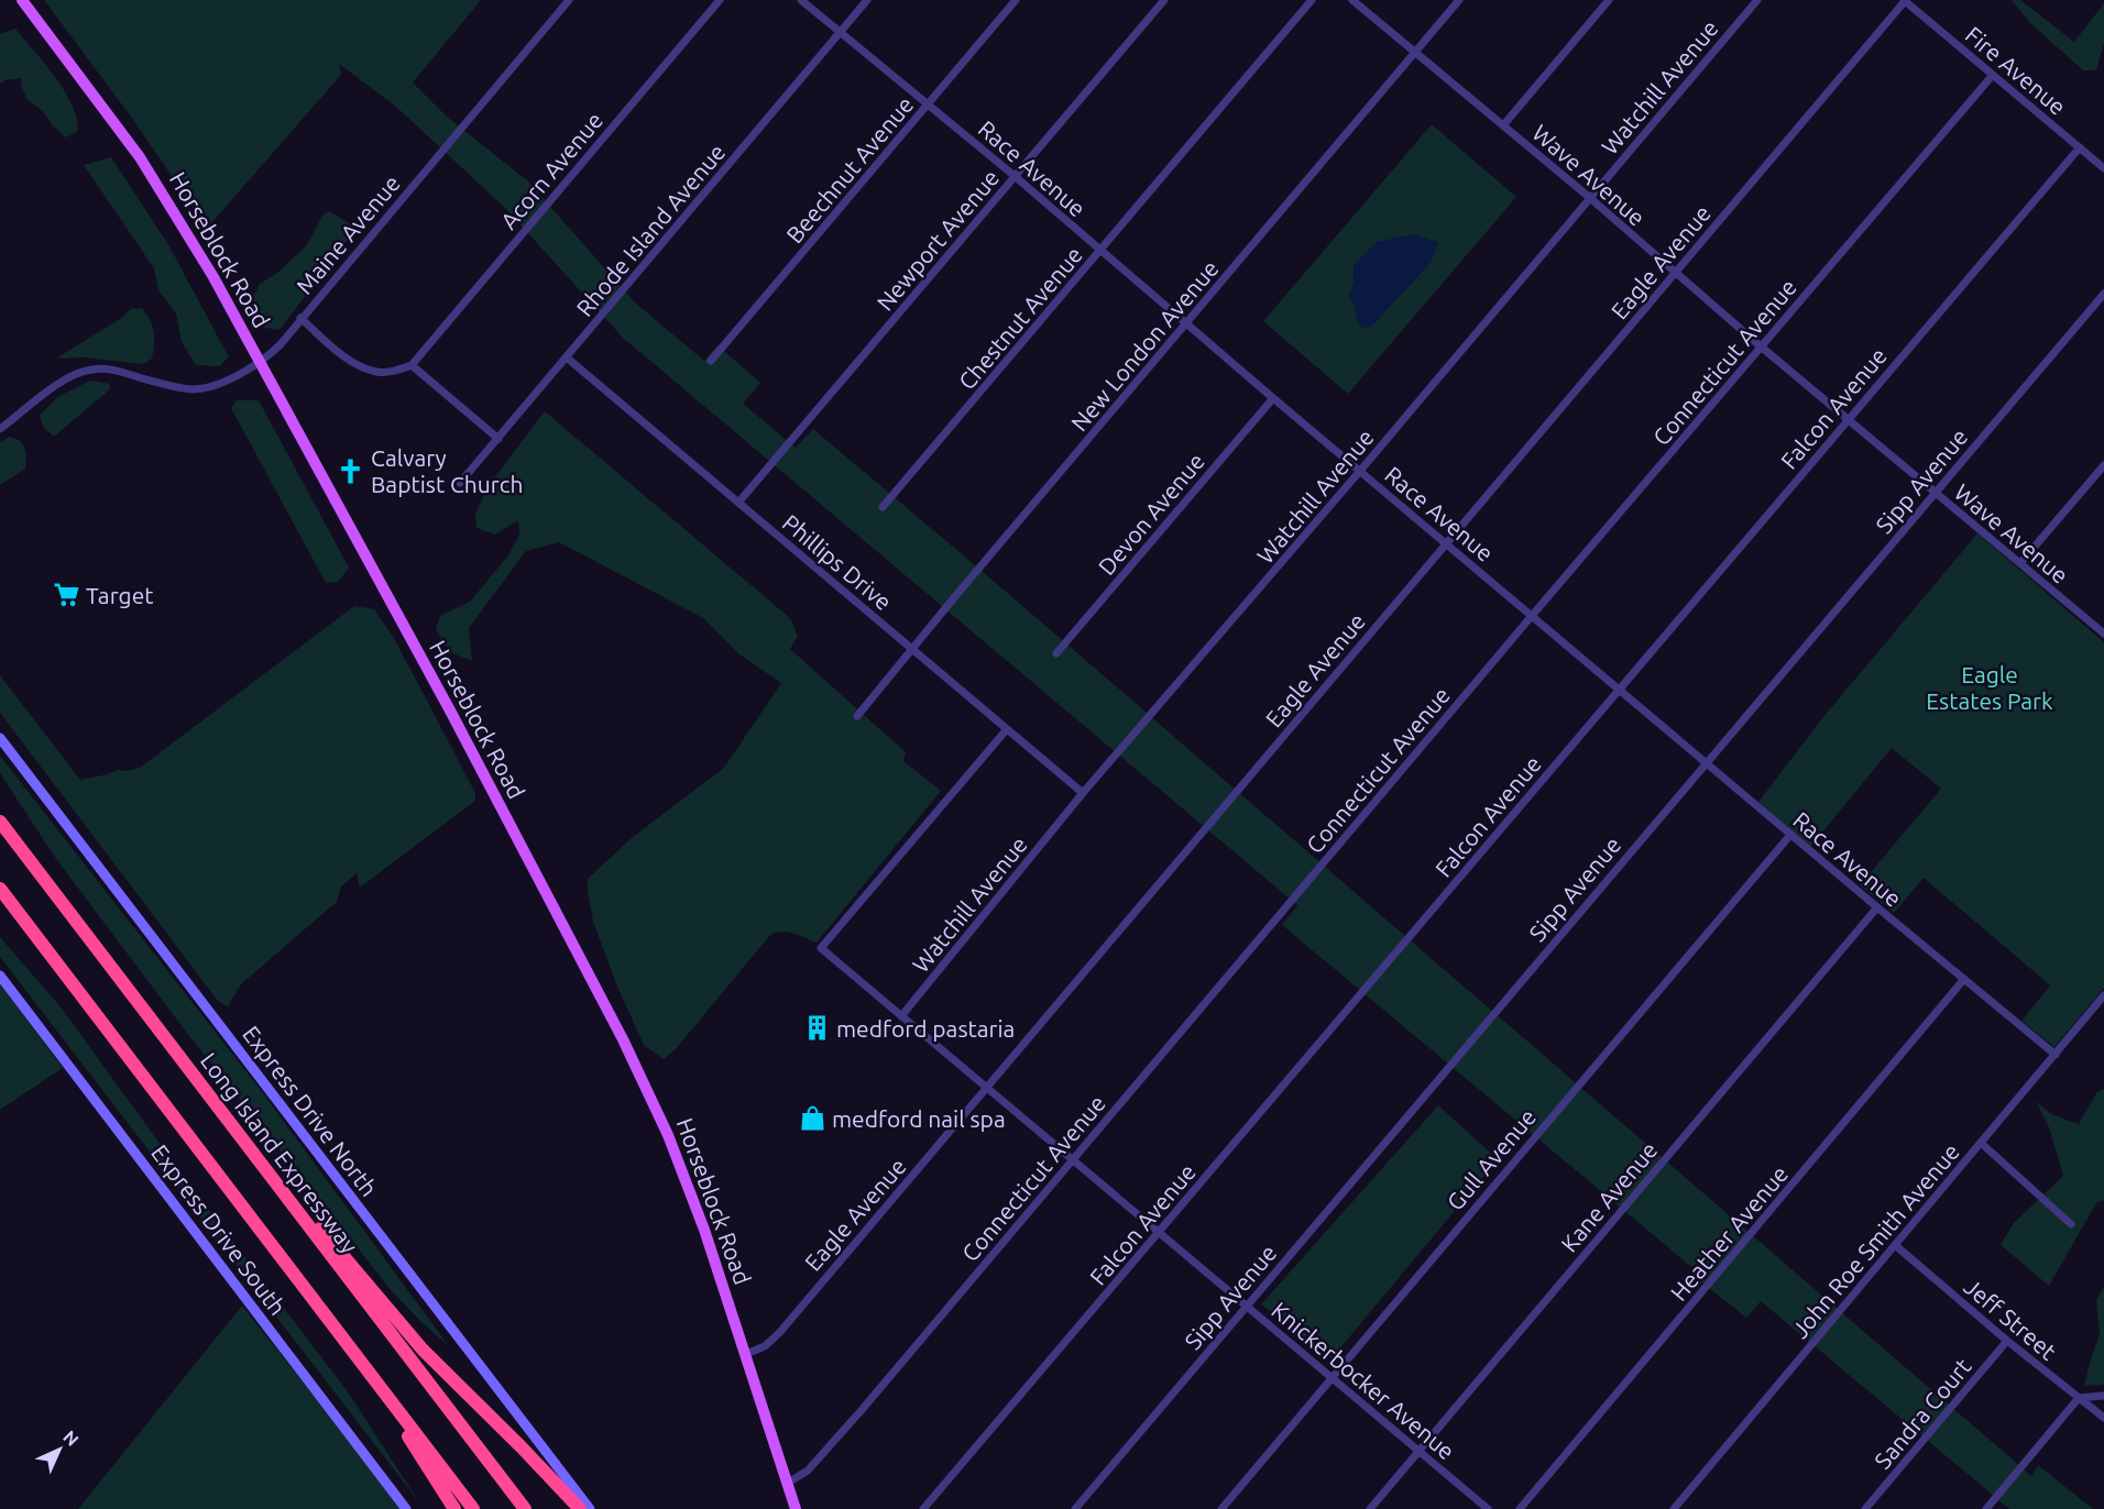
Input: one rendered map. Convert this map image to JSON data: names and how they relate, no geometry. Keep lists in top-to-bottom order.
{
  "streets": {
    "highway": ["Long Island Expressway"],
    "main road": ["Horseblock Road", "Express Drive North", "Express Drive South"],
    "street": [
      "Fire Avenue",
      "Watchill Avenue",
      "Race Avenue",
      "Beechnut Avenue",
      "Acorn Avenue",
      "Wave Avenue",
      "Rhode Island Avenue",
      "Maine Avenue",
      "Newport Avenue",
      "Eagle Avenue",
      "Chestnut Avenue",
      "New London Avenue",
      "Connecticut Avenue",
      "Falcon Avenue",
      "Sipp Avenue",
      "Devon Avenue",
      "Phillips Drive",
      "Gull Avenue",
      "Kane Avenue",
      "Heather Avenue",
      "John Roe Smith Avenue",
      "Jeff Street",
      "Knickerbocker Avenue",
      "Sandra Court"
    ]
  },
  "crossings": [
    ["Fire Avenue", "Eagle Avenue"],
    ["Fire Avenue", "Connecticut Avenue"],
    ["Fire Avenue", "Falcon Avenue"],
    ["Watchill Avenue", "Race Avenue"],
    ["Watchill Avenue", "Wave Avenue"],
    ["Watchill Avenue", "Phillips Drive"],
    ["Watchill Avenue", "Knickerbocker Avenue"],
    ["Race Avenue", "Beechnut Avenue"],
    ["Race Avenue", "Rhode Island Avenue"],
    ["Race Avenue", "Newport Avenue"],
    ["Race Avenue", "Eagle Avenue"],
    ["Race Avenue", "Chestnut Avenue"],
    ["Race Avenue", "New London Avenue"],
    ["Race Avenue", "Connecticut Avenue"],
    ["Race Avenue", "Falcon Avenue"],
    ["Race Avenue", "Sipp Avenue"],
    ["Race Avenue", "Devon Avenue"],
    ["Race Avenue", "Gull Avenue"],
    ["Race Avenue", "Kane Avenue"],
    ["Race Avenue", "Heather Avenue"],
    ["Race Avenue", "John Roe Smith Avenue"],
    ["Wave Avenue", "Eagle Avenue"],
    ["Wave Avenue", "New London Avenue"],
    ["Wave Avenue", "Connecticut Avenue"],
    ["Wave Avenue", "Falcon Avenue"],
    ["Wave Avenue", "Sipp Avenue"],
    ["Rhode Island Avenue", "Phillips Drive"],
    ["Maine Avenue", "Horseblock Road"],
    ["Newport Avenue", "Phillips Drive"],
    ["Horseblock Road", "Eagle Avenue"],
    ["Horseblock Road", "Connecticut Avenue"],
    ["Eagle Avenue", "Knickerbocker Avenue"],
    ["New London Avenue", "Phillips Drive"],
    ["Connecticut Avenue", "Knickerbocker Avenue"],
    ["Falcon Avenue", "Knickerbocker Avenue"],
    ["Sipp Avenue", "Knickerbocker Avenue"],
    ["Phillips Drive", "Knickerbocker Avenue"],
    ["Gull Avenue", "Knickerbocker Avenue"],
    ["Kane Avenue", "Knickerbocker Avenue"],
    ["John Roe Smith Avenue", "Jeff Street"],
    ["Jeff Street", "Sandra Court"]
  ],
  "parks": ["Eagle Estates Park"],
  "places": {
    "church": ["Calvary Baptist Church"],
    "supermarket": ["Target"],
    "building": ["medford pastaria"],
    "shop": ["medford nail spa"]
  },
  "north": "top right"
}
